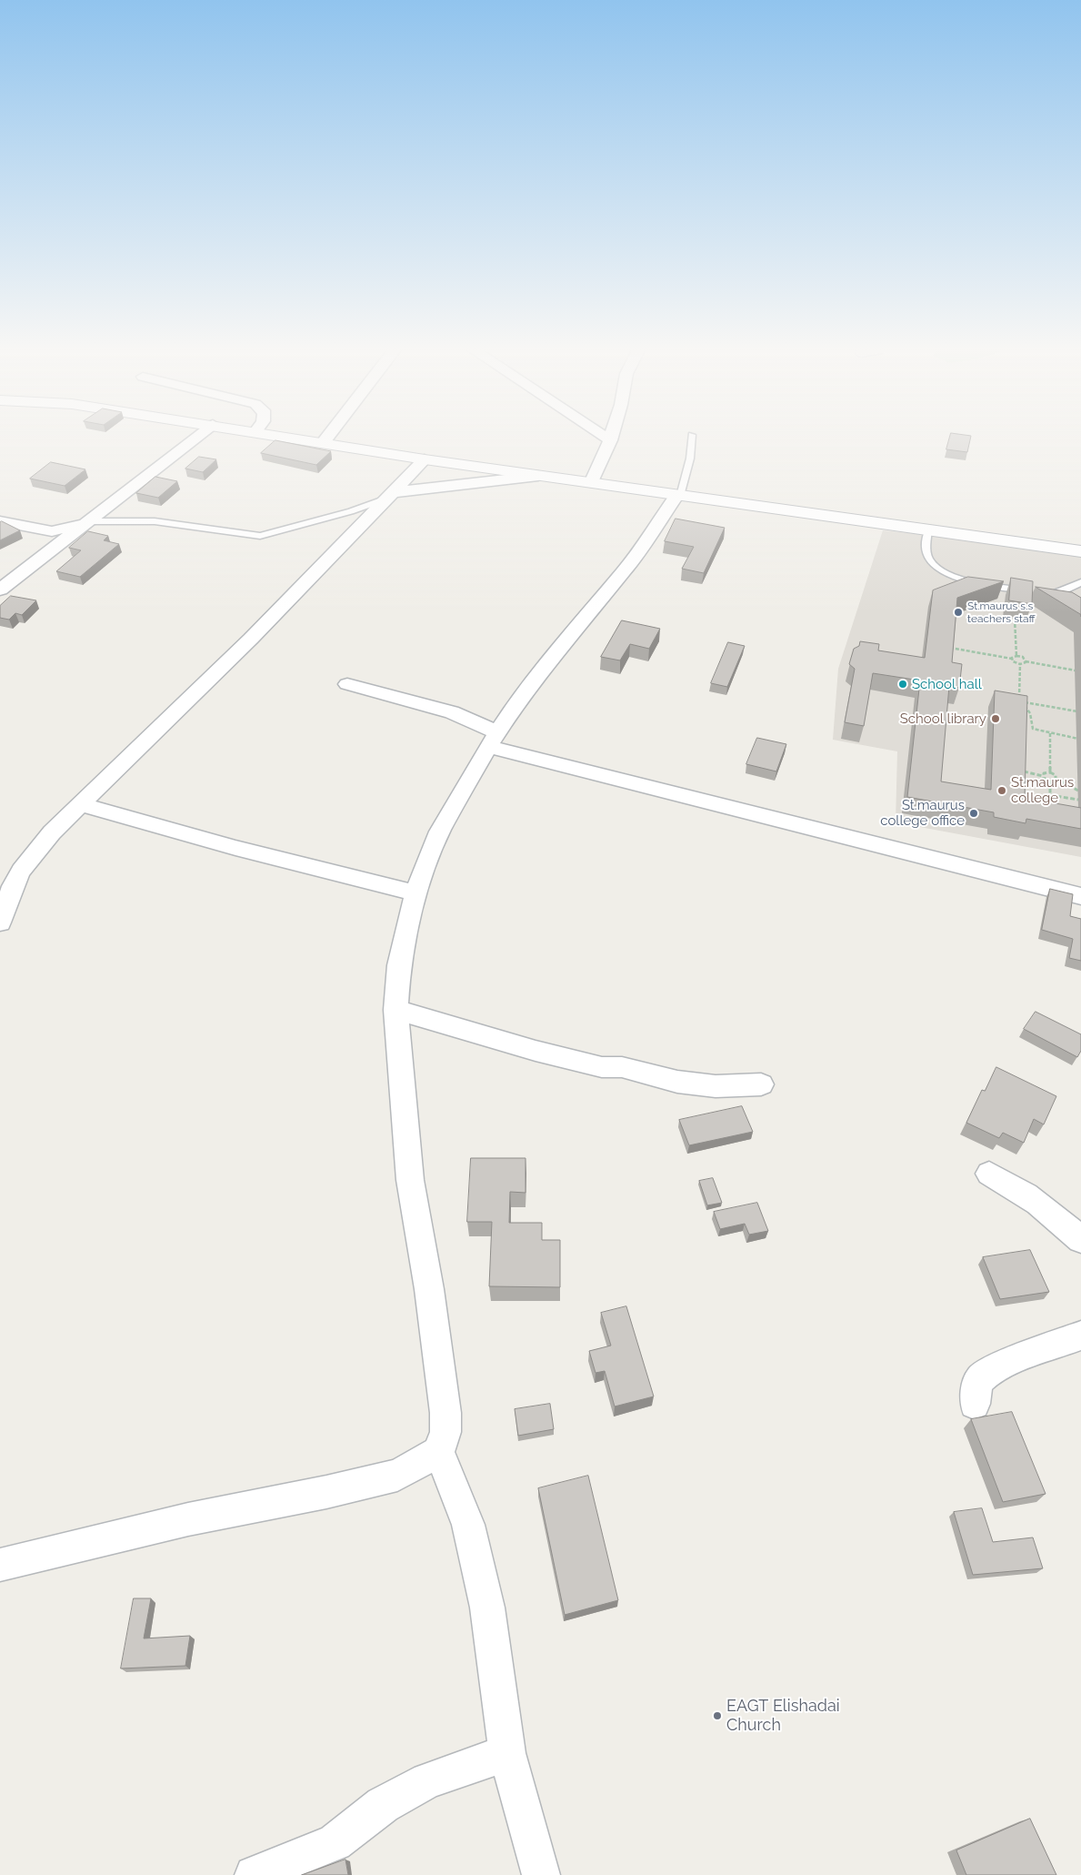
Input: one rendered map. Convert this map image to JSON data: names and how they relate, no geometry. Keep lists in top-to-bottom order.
{
  "places": [
    "St.maurus s.s teachers staff",
    "School hall",
    "School library",
    "St.maurus college",
    "St.maurus college office",
    "EAGT Elishadai Church"
  ]
}
